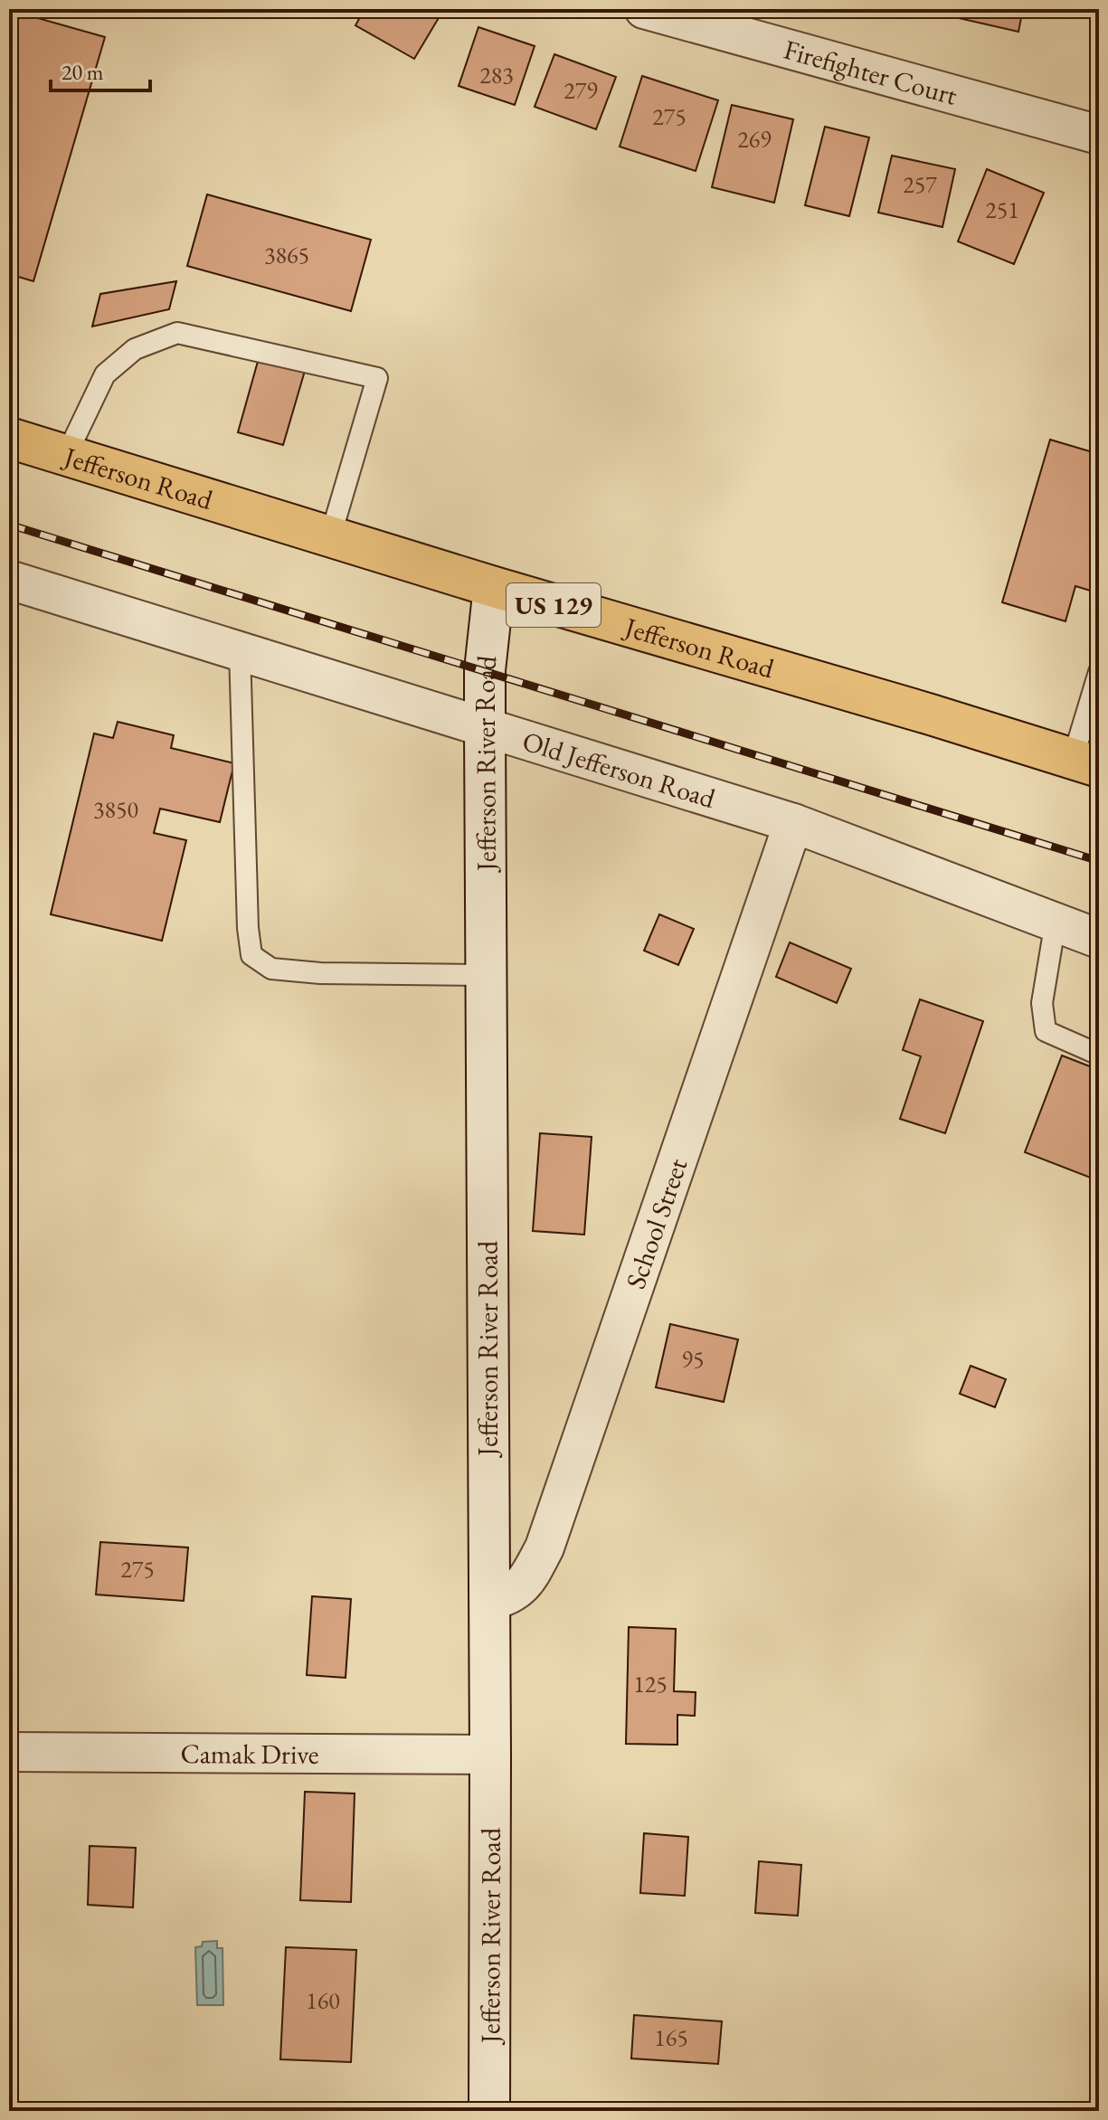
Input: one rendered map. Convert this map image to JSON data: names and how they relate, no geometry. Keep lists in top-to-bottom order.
{
  "streets": {
    "highway": ["Jefferson Road", "US 129"],
    "street": [
      "Firefighter Court",
      "Jefferson River Road",
      "Old Jefferson Road",
      "School Street",
      "Camak Drive"
    ]
  },
  "crossings": [
    ["Jefferson Road", "Jefferson River Road"],
    ["Jefferson River Road", "Old Jefferson Road"],
    ["Jefferson River Road", "School Street"],
    ["Jefferson River Road", "Camak Drive"],
    ["Old Jefferson Road", "School Street"]
  ],
  "house_numbers": [
    "283",
    "279",
    "275",
    "269",
    "257",
    "251",
    "3865",
    "3850",
    "95",
    "275",
    "125",
    "160",
    "165"
  ],
  "scale_bar": "20 m"
}
